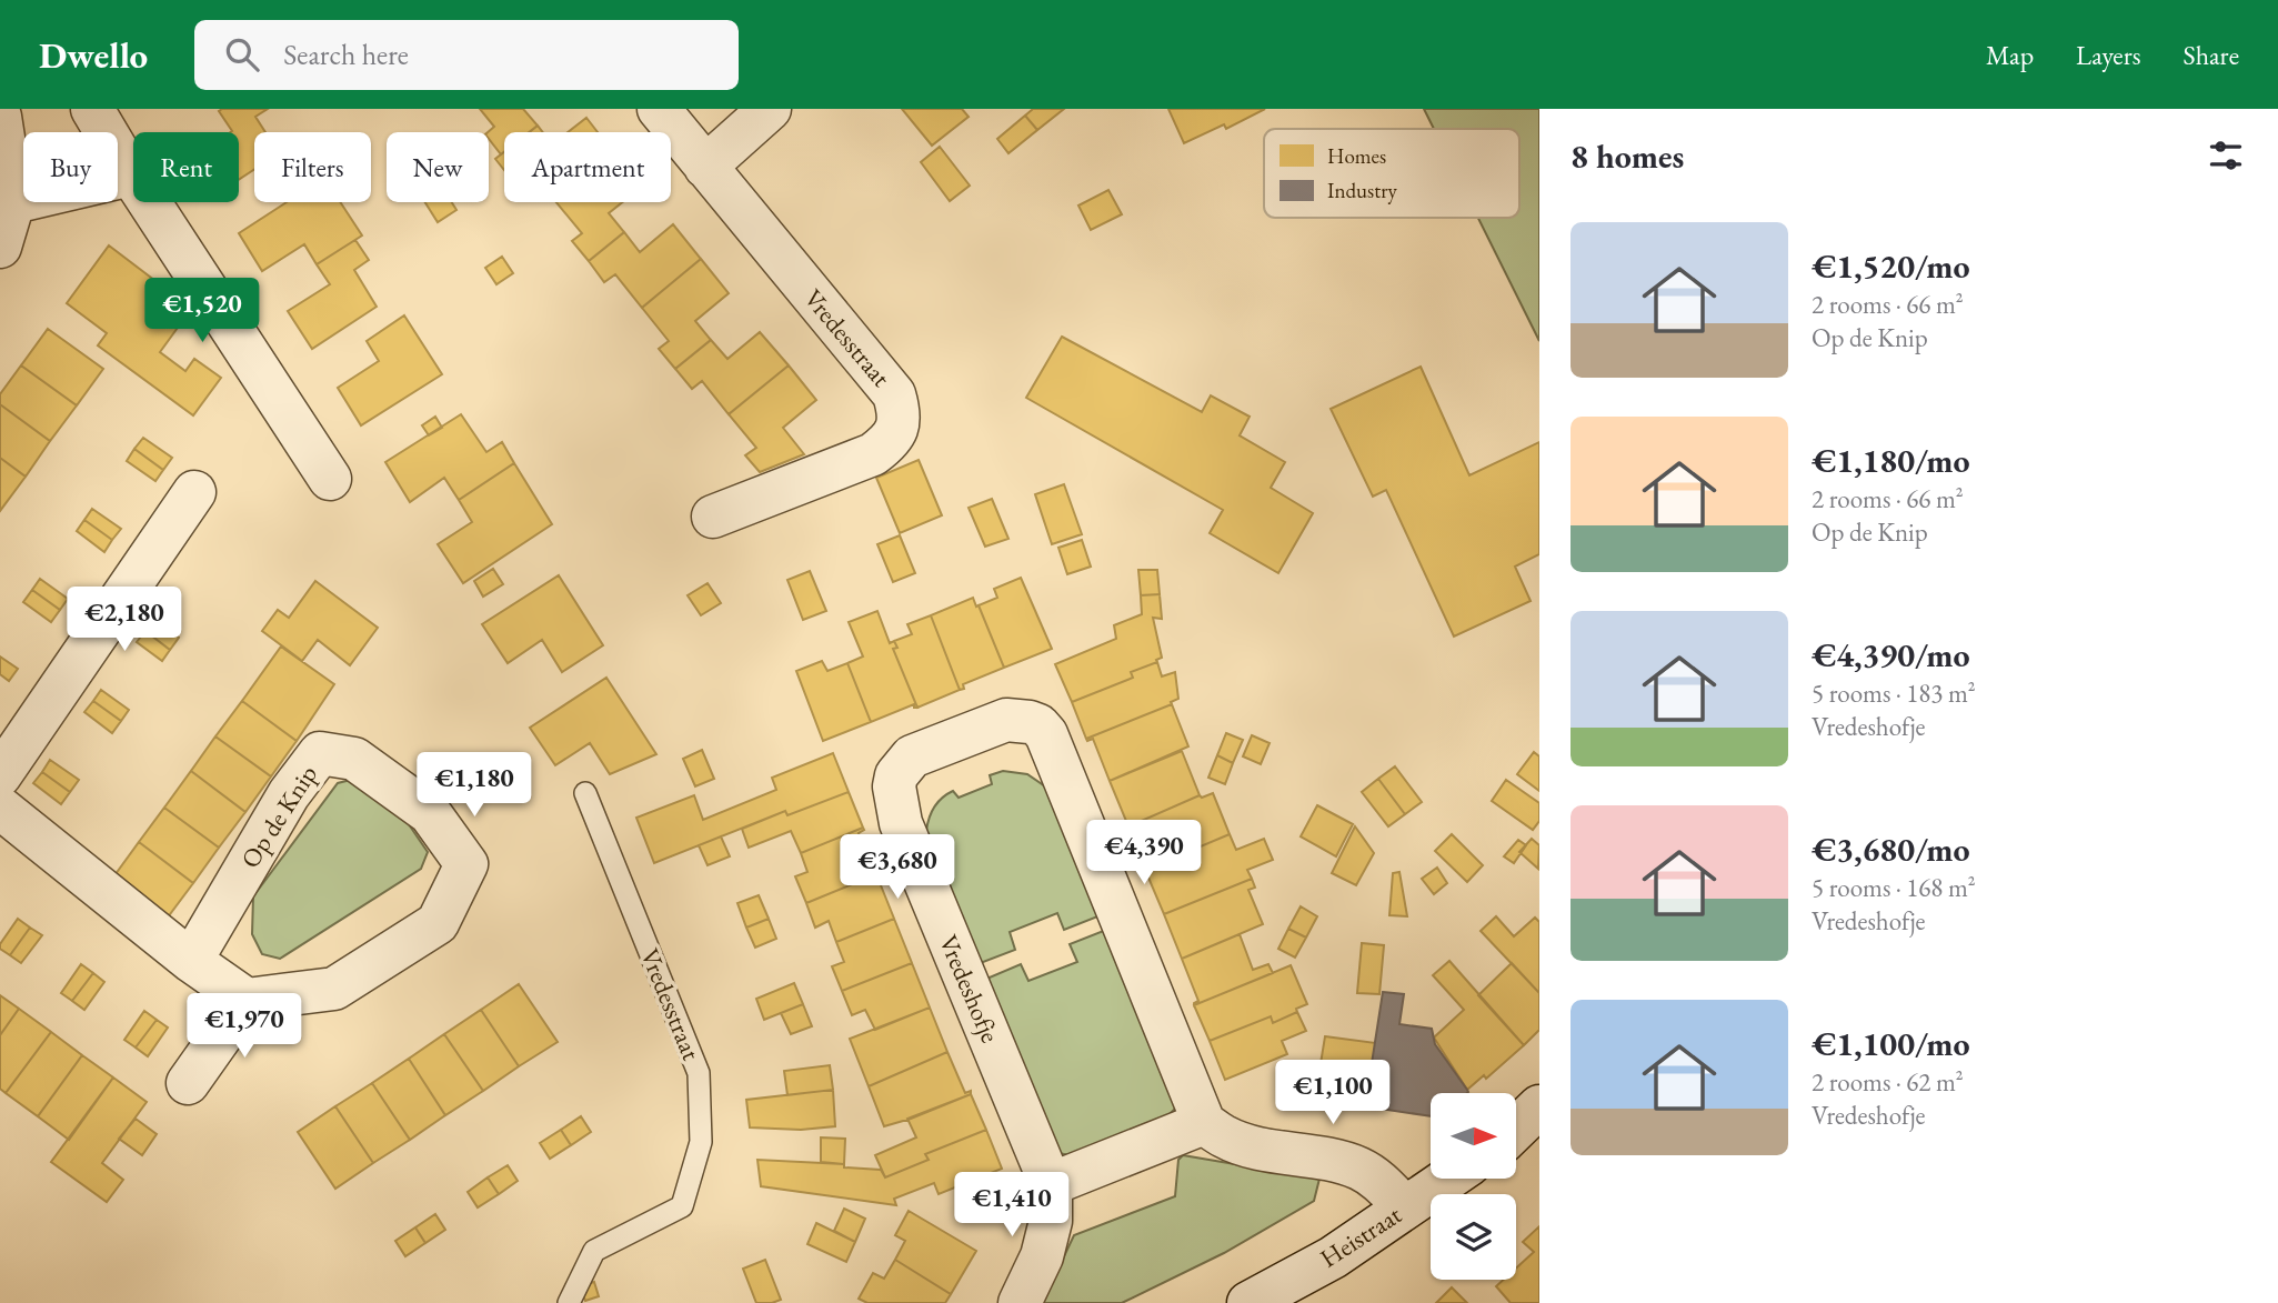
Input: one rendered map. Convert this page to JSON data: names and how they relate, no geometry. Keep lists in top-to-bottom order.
{
  "streets": {
    "street": [
      "Vredesstraat",
      "Op de Knip",
      "Vredeshofje",
      "Heistraat"
    ]
  },
  "legend": ["Homes", "Industry"],
  "north": "right",
  "page": {
    "header": "Dwello",
    "search": "Search here",
    "nav": ["Map", "Layers", "Share"],
    "heading": "8 homes",
    "chip": [
      "Buy",
      "Rent",
      "Filters",
      "New",
      "Apartment"
    ],
    "list": [
      {
        "name": "€1,520/mo",
        "note": "2 rooms · 66 m² · Op de Knip"
      },
      {
        "name": "€1,180/mo",
        "note": "2 rooms · 66 m² · Op de Knip"
      },
      {
        "name": "€4,390/mo",
        "note": "5 rooms · 183 m² · Vredeshofje"
      },
      {
        "name": "€3,680/mo",
        "note": "5 rooms · 168 m² · Vredeshofje"
      },
      {
        "name": "€1,100/mo",
        "note": "2 rooms · 62 m² · Vredeshofje"
      }
    ],
    "price": [
      "€1,520",
      "€2,180",
      "€1,180",
      "€4,390",
      "€3,680",
      "€1,970",
      "€1,100",
      "€1,410"
    ]
  }
}
